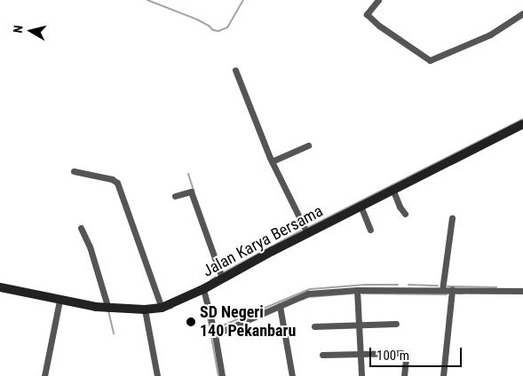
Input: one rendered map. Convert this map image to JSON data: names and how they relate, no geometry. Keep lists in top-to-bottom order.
{
  "streets": {
    "street": ["Jalan Karya Bersama"]
  },
  "places": ["SD Negeri 140 Pekanbaru"],
  "scale_bar": "100 m",
  "north": "left"
}
